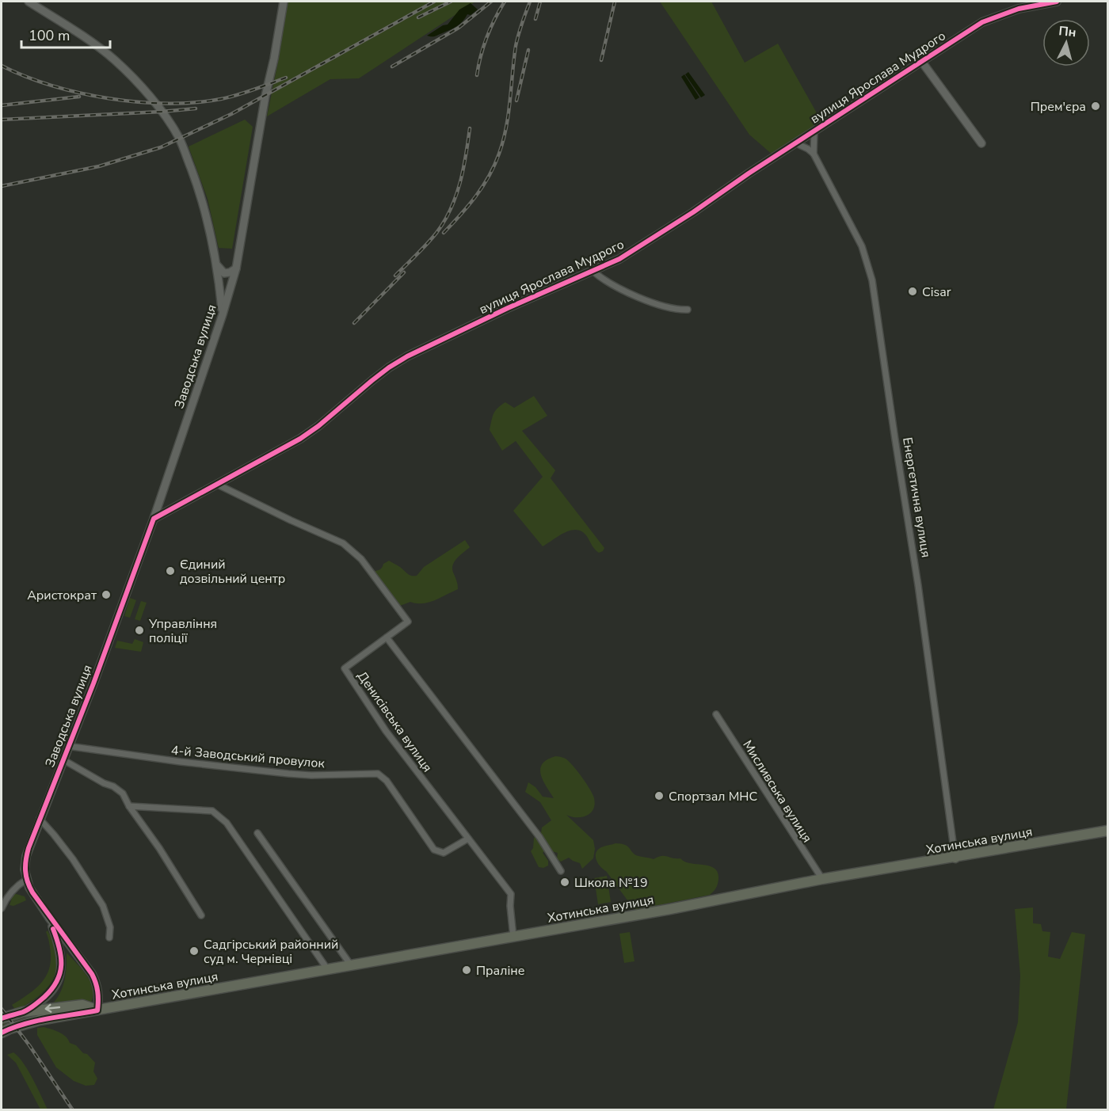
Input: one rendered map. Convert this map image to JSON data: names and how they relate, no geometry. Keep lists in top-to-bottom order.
{
  "streets": {
    "highway": ["Заводська вулиця", "Хотинська вулиця"],
    "main road": ["вулиця Ярослава Мудрого"],
    "street": [
      "Енергетична вулиця",
      "Денисівська вулиця",
      "4-й Заводський провулок",
      "Мисливська вулиця"
    ]
  },
  "crossings": [
    ["вулиця Ярослава Мудрого", "Заводська вулиця"],
    ["вулиця Ярослава Мудрого", "Енергетична вулиця"],
    ["вулиця Ярослава Мудрого", "Денисівська вулиця"],
    ["Заводська вулиця", "4-й Заводський провулок"],
    ["Заводська вулиця", "Хотинська вулиця"],
    ["Енергетична вулиця", "Хотинська вулиця"],
    ["Денисівська вулиця", "4-й Заводський провулок"],
    ["Денисівська вулиця", "Хотинська вулиця"],
    ["Мисливська вулиця", "Хотинська вулиця"]
  ],
  "places": [
    "Прем'єра",
    "Cisar",
    "Єдиний дозвільний центр",
    "Аристократ",
    "Управління поліції",
    "Спортзал МНС",
    "Школа №19",
    "Садгірський районний суд м. Чернівці",
    "Праліне"
  ],
  "scale_bar": "100 m",
  "north": "top"
}
